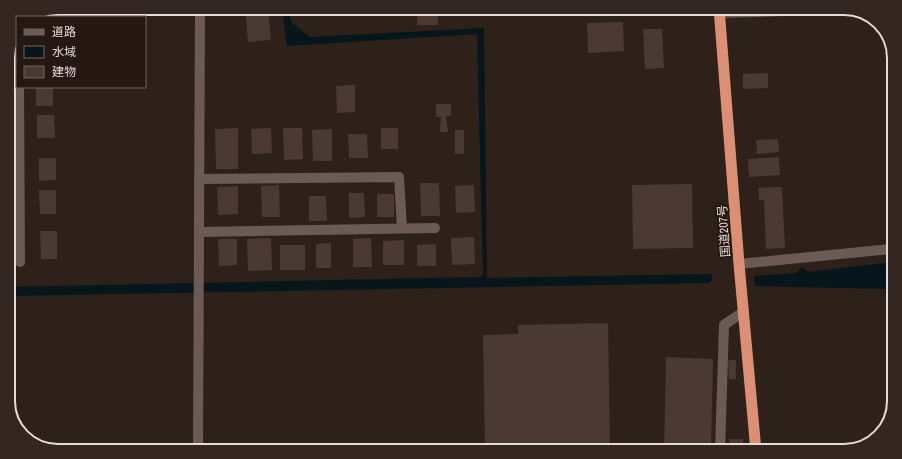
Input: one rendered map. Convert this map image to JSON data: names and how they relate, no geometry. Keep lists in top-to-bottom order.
{
  "streets": {
    "highway": ["国道207号"]
  },
  "legend": ["道路", "水域", "建物"]
}
